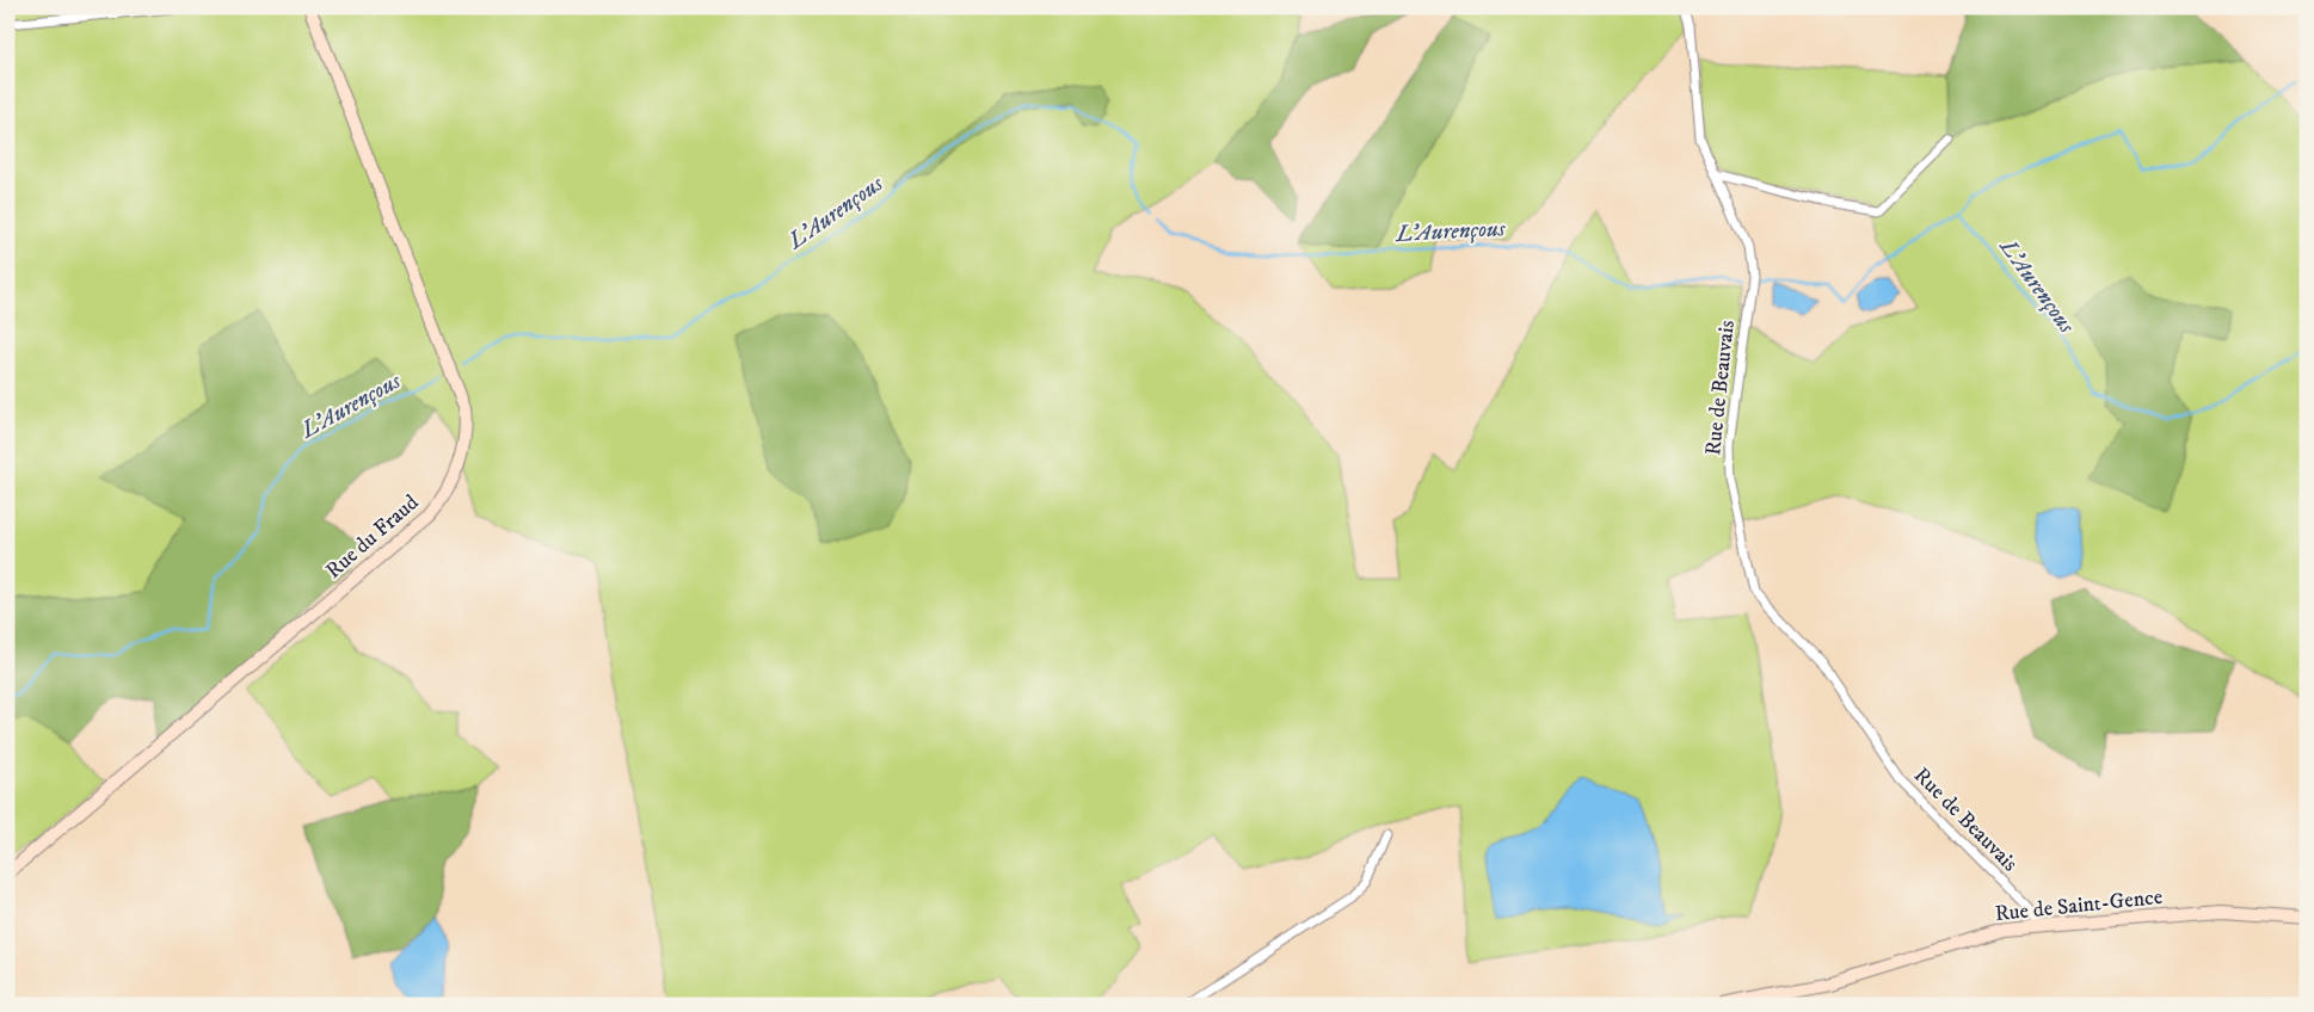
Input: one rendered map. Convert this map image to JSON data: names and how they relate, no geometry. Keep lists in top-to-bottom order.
{
  "streets": {
    "street": ["Rue de Beauvais", "Rue du Fraud", "Rue de Saint-Gence"]
  },
  "crossings": [
    ["Rue de Beauvais", "Rue de Saint-Gence"]
  ],
  "water": ["L'Aurençous"]
}
